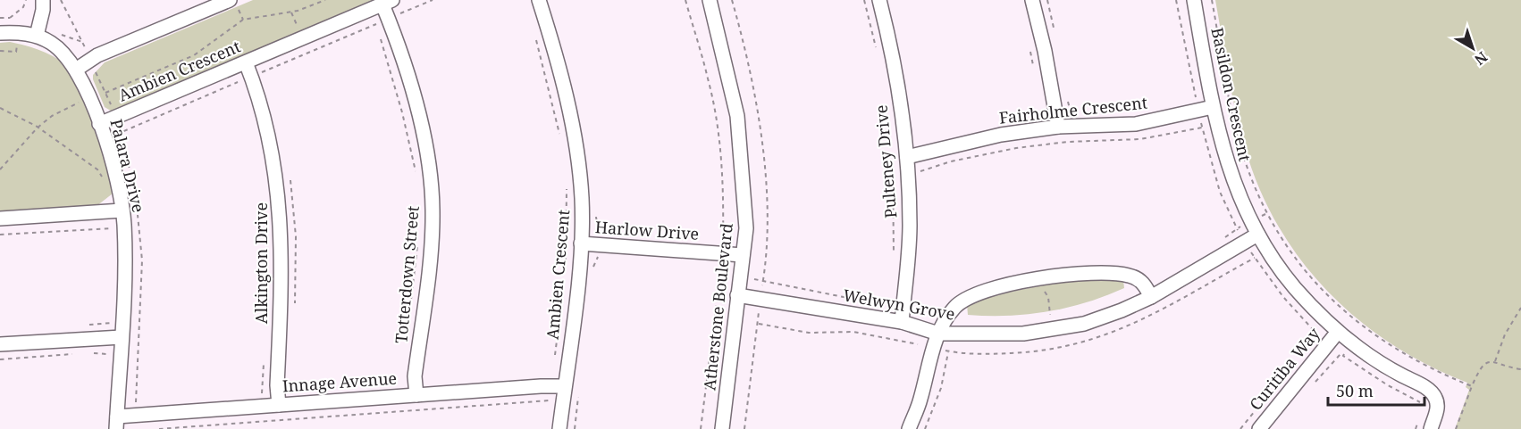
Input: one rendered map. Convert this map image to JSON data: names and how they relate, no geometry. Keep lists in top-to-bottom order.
{
  "streets": {
    "street": [
      "Ambien Crescent",
      "Basildon Crescent",
      "Fairholme Crescent",
      "Pulteney Drive",
      "Palara Drive",
      "Harlow Drive",
      "Alkington Drive",
      "Totterdown Street",
      "Welwyn Grove",
      "Atherstone Boulevard",
      "Curitiba Way",
      "Innage Avenue"
    ]
  },
  "crossings": [
    ["Ambien Crescent", "Palara Drive"],
    ["Ambien Crescent", "Harlow Drive"],
    ["Ambien Crescent", "Alkington Drive"],
    ["Ambien Crescent", "Totterdown Street"],
    ["Ambien Crescent", "Innage Avenue"],
    ["Basildon Crescent", "Fairholme Crescent"],
    ["Basildon Crescent", "Welwyn Grove"],
    ["Basildon Crescent", "Curitiba Way"],
    ["Fairholme Crescent", "Pulteney Drive"],
    ["Pulteney Drive", "Welwyn Grove"],
    ["Palara Drive", "Innage Avenue"],
    ["Harlow Drive", "Atherstone Boulevard"],
    ["Alkington Drive", "Innage Avenue"],
    ["Totterdown Street", "Innage Avenue"],
    ["Welwyn Grove", "Atherstone Boulevard"]
  ],
  "scale_bar": "50 m",
  "north": "bottom right"
}
